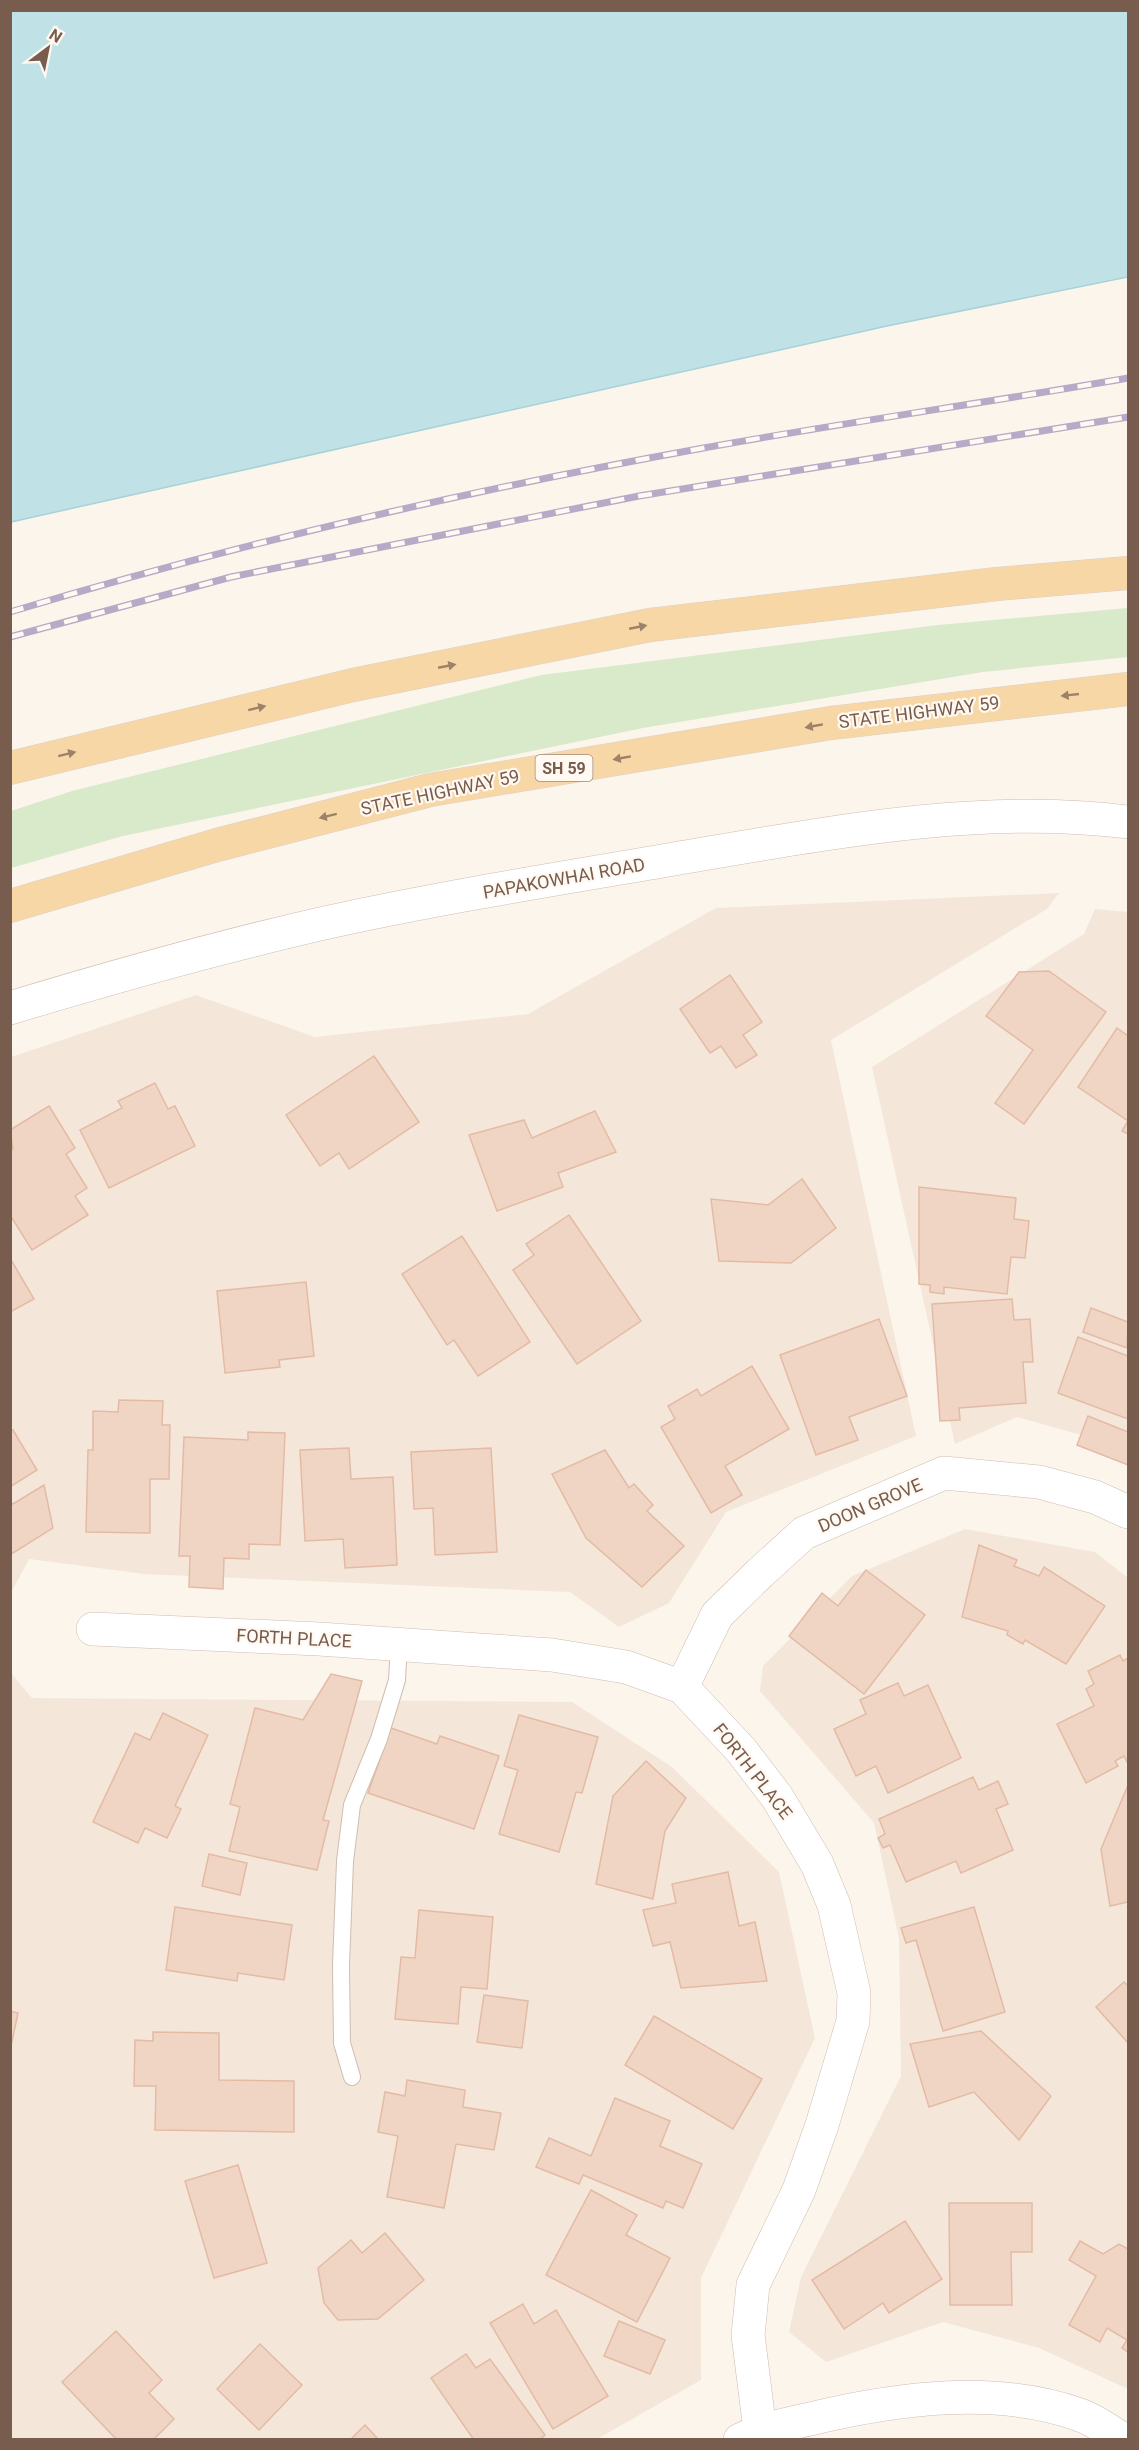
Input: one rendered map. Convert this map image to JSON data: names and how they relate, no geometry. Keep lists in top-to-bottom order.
{
  "streets": {
    "main road": ["STATE HIGHWAY 59", "SH 59"],
    "street": ["PAPAKOWHAI ROAD", "DOON GROVE", "FORTH PLACE"]
  },
  "crossings": [
    ["DOON GROVE", "FORTH PLACE"]
  ],
  "north": "top right"
}
